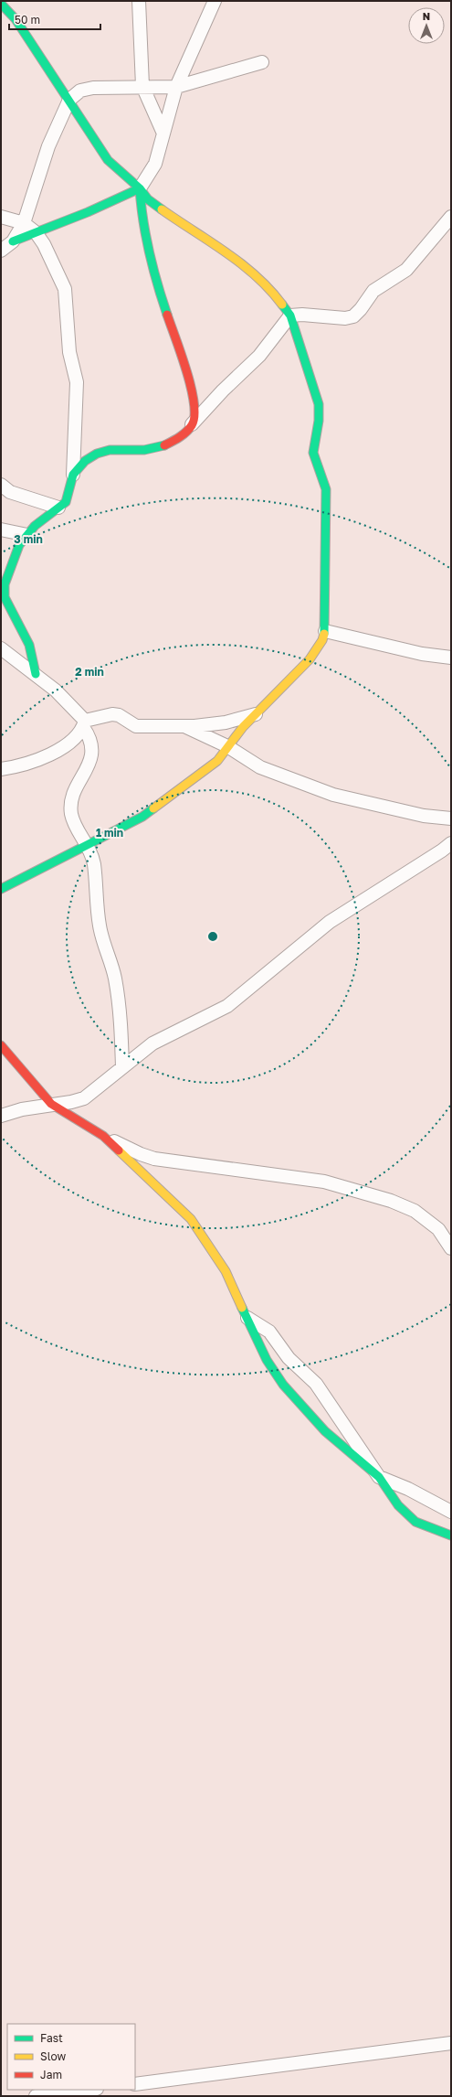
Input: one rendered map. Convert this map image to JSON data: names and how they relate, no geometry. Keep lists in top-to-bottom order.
{
  "legend": ["Fast", "Slow", "Jam"],
  "scale_bar": "50 m",
  "north": "top",
  "rings": ["3 min", "2 min", "1 min"]
}
